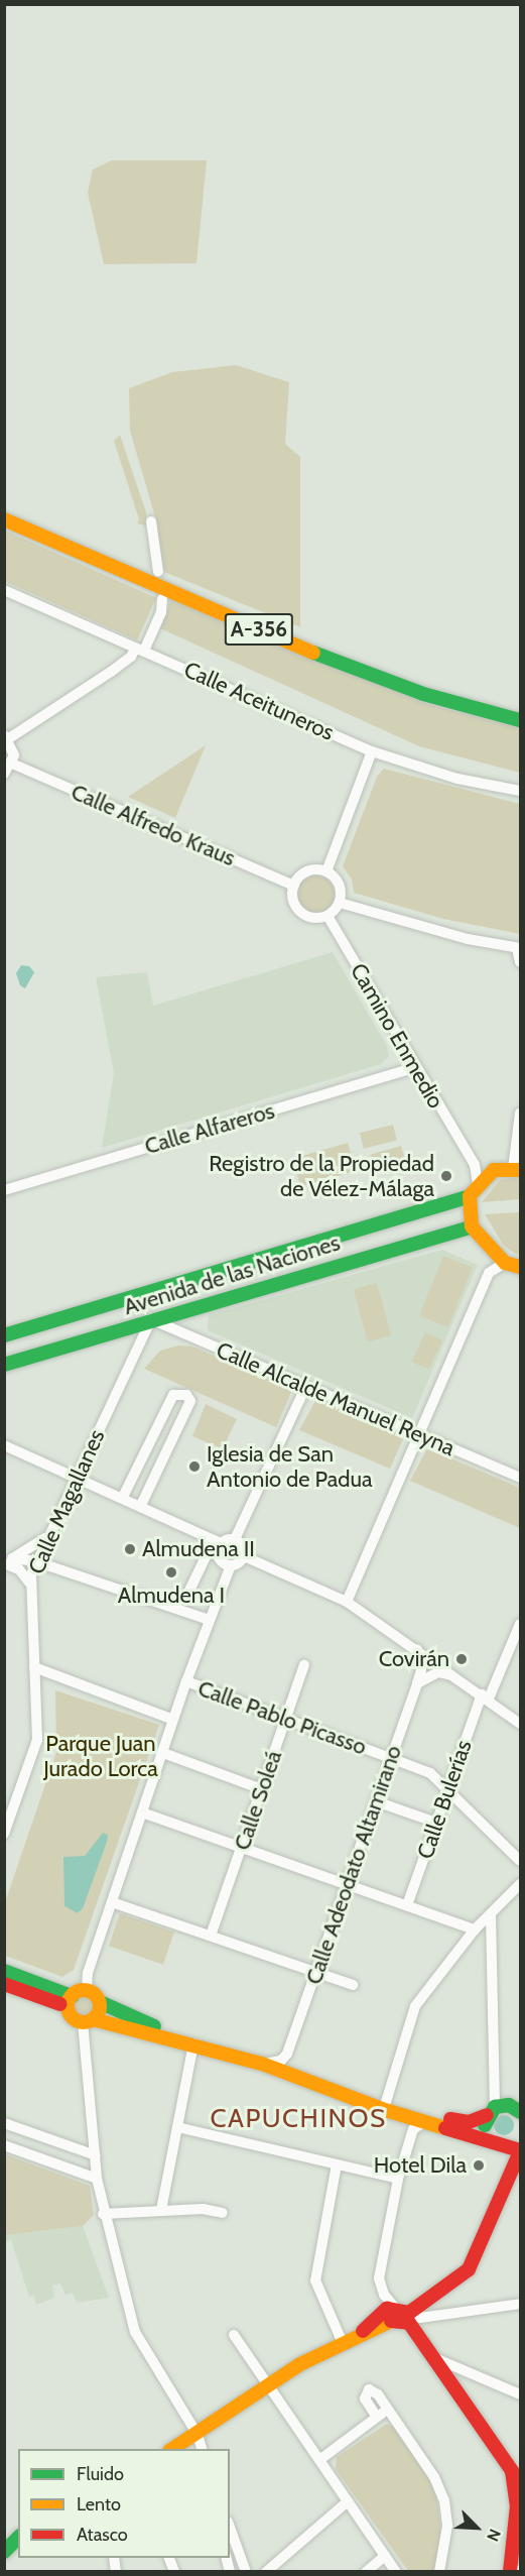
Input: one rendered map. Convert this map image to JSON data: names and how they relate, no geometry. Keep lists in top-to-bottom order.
{
  "streets": {
    "street": [
      "A-356",
      "Calle Aceituneros",
      "Calle Alfredo Kraus",
      "Camino Enmedio",
      "Calle Alfareros",
      "Avenida de las Naciones",
      "Calle Alcalde Manuel Reyna",
      "Calle Magallanes",
      "Calle Pablo Picasso",
      "Calle Bulerías",
      "Calle Soleá",
      "Calle Adeodato Altamirano"
    ]
  },
  "crossings": [
    ["Calle Alfredo Kraus", "Camino Enmedio"],
    ["Camino Enmedio", "Calle Alfareros"],
    ["Camino Enmedio", "Avenida de las Naciones"],
    ["Avenida de las Naciones", "Calle Alcalde Manuel Reyna"],
    ["Avenida de las Naciones", "Calle Magallanes"],
    ["Calle Alcalde Manuel Reyna", "Calle Magallanes"],
    ["Calle Pablo Picasso", "Calle Bulerías"],
    ["Calle Pablo Picasso", "Calle Soleá"],
    ["Calle Pablo Picasso", "Calle Adeodato Altamirano"]
  ],
  "districts": ["CAPUCHINOS"],
  "parks": ["Parque Juan Jurado Lorca"],
  "places": [
    "Registro de la Propiedad de Vélez-Málaga",
    "Iglesia de San Antonio de Padua",
    "Almudena II",
    "Almudena I",
    "Covirán",
    "Hotel Dila"
  ],
  "legend": ["Fluido", "Lento", "Atasco"],
  "north": "bottom right"
}
